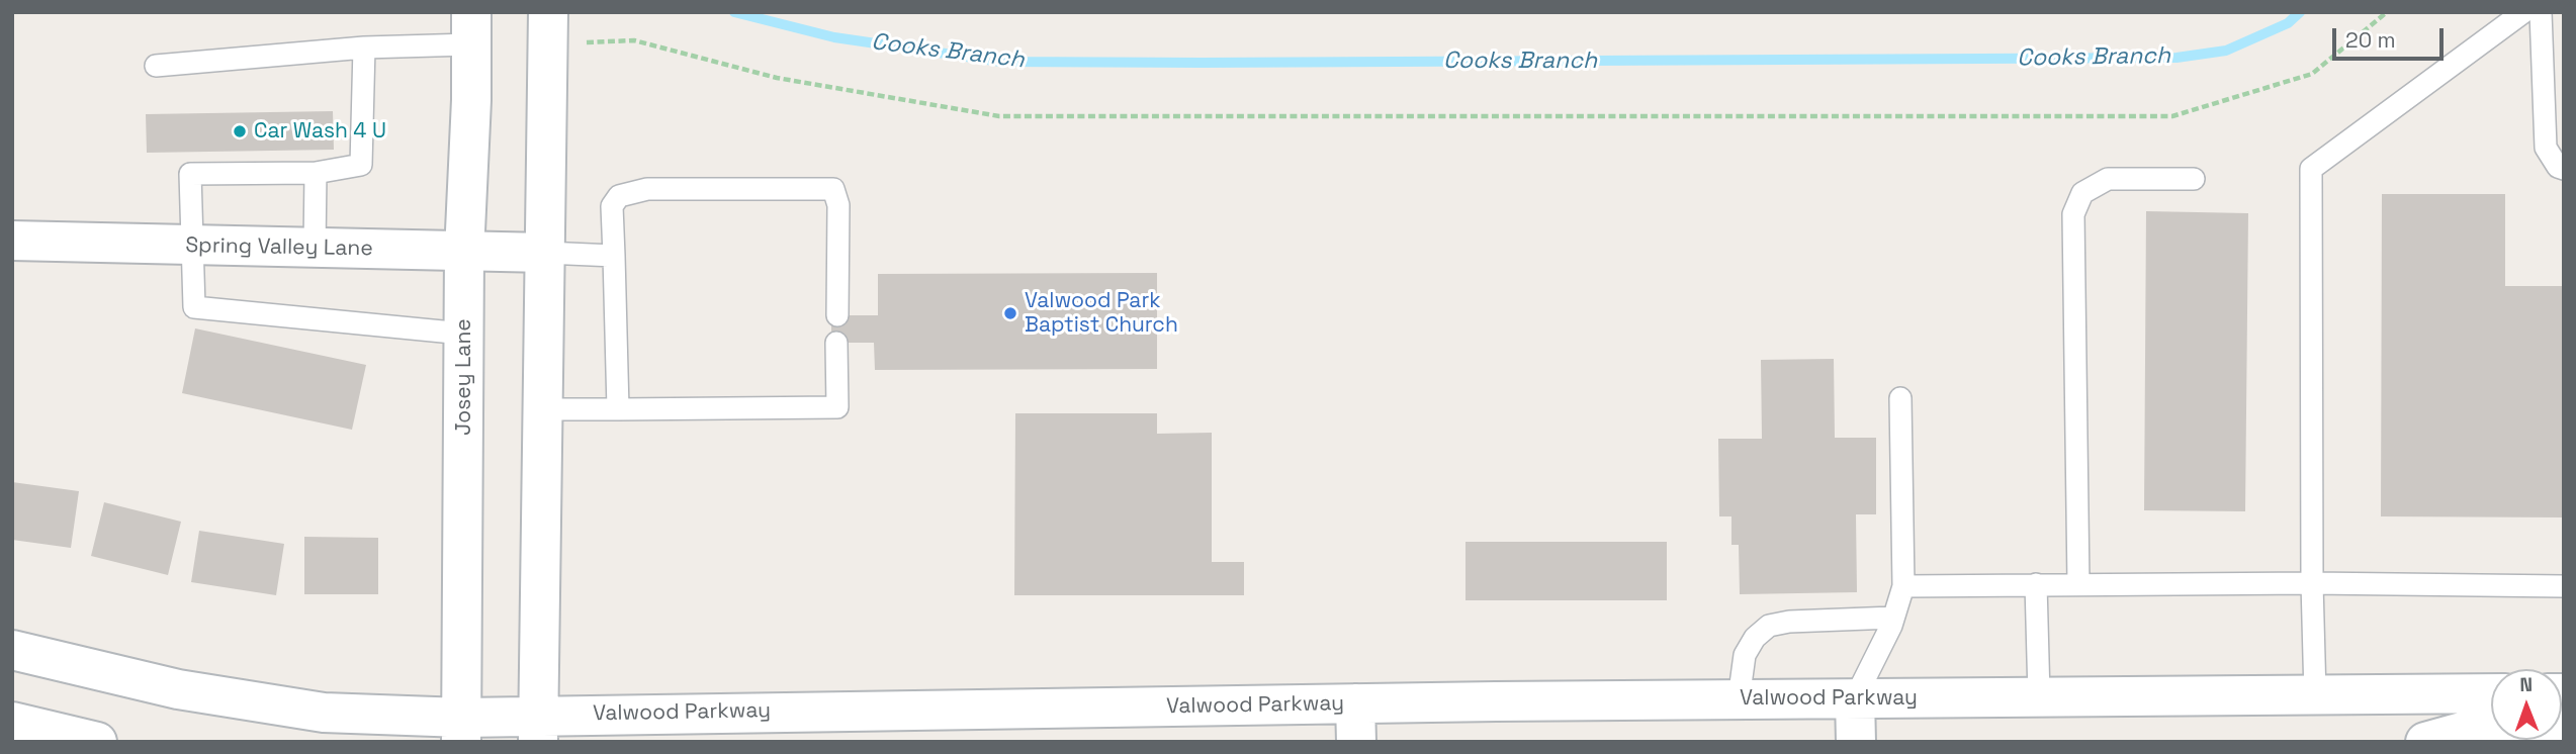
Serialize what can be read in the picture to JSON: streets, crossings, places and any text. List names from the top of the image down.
{
  "streets": {
    "main road": ["Spring Valley Lane", "Josey Lane", "Valwood Parkway"]
  },
  "crossings": [
    ["Spring Valley Lane", "Josey Lane"],
    ["Josey Lane", "Valwood Parkway"]
  ],
  "water": ["Cooks Branch"],
  "places": ["Car Wash 4 U", "Valwood Park Baptist Church"],
  "scale_bar": "20 m",
  "north": "top"
}
